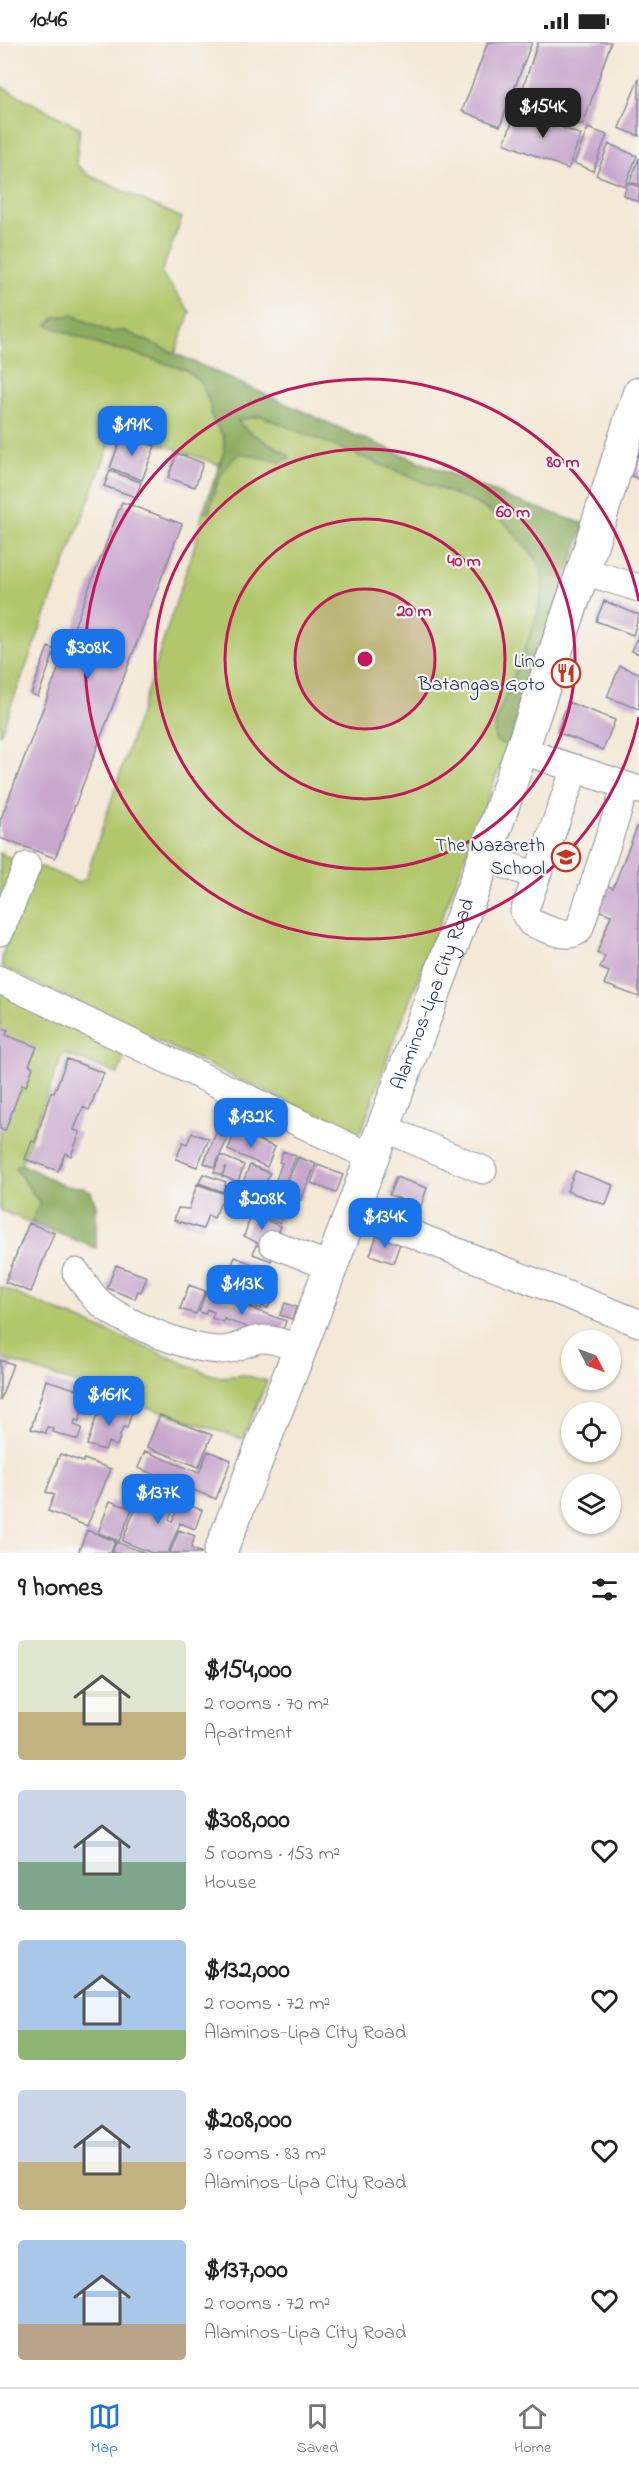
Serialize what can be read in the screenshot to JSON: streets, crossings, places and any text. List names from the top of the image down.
{
  "streets": {
    "main road": ["Alaminos-Lipa City Road"]
  },
  "places": {
    "restaurant": ["Lino Batangas Goto"],
    "school or university": ["The Nazareth School"]
  },
  "north": "bottom right",
  "page": {
    "status": "10:46",
    "price": [
      "$154K",
      "$191K",
      "$308K",
      "$132K",
      "$208K",
      "$134K",
      "$113K",
      "$161K",
      "$137K"
    ],
    "heading": "9 homes",
    "list": [
      {
        "name": "$154,000",
        "note": "2 rooms · 70 m² · Apartment"
      },
      {
        "name": "$308,000",
        "note": "5 rooms · 153 m² · House"
      },
      {
        "name": "$132,000",
        "note": "2 rooms · 72 m² · Alaminos-Lipa City Road"
      },
      {
        "name": "$208,000",
        "note": "3 rooms · 83 m² · Alaminos-Lipa City Road"
      },
      {
        "name": "$137,000",
        "note": "2 rooms · 72 m² · Alaminos-Lipa City Road"
      }
    ],
    "tabs": ["Map", "Saved", "Home"]
  },
  "rings": [
    "80 m",
    "60 m",
    "40 m",
    "20 m"
  ]
}
